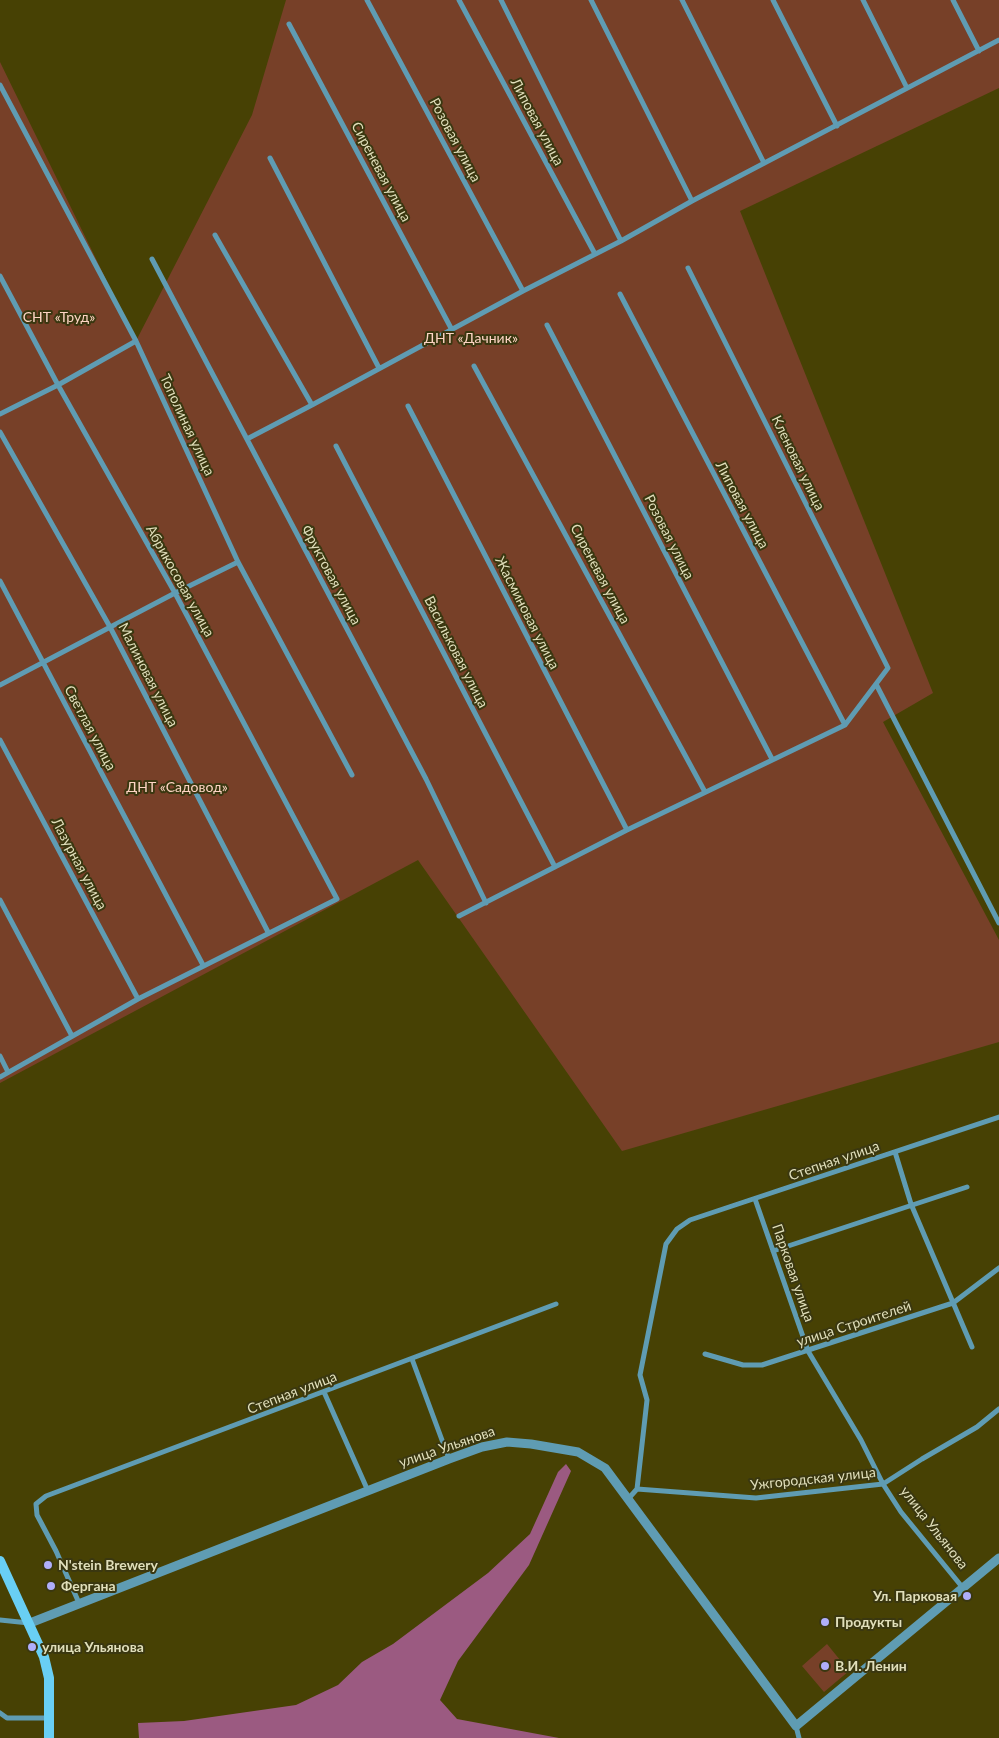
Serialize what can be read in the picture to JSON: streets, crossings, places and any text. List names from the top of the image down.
{
  "streets": {
    "street": [
      "Липовая улица",
      "Розовая улица",
      "Сиреневая улица",
      "Тополиная улица",
      "Кленовая улица",
      "Фруктовая улица",
      "Абрикосовая улица",
      "Жасминовая улица",
      "Васильковая улица",
      "Малиновая улица",
      "Светлая улица",
      "Лазурная улица",
      "Степная улица",
      "Парковая улица",
      "улица Строителей",
      "улица Ульянова",
      "Ужгородская улица"
    ]
  },
  "crossings": [
    ["Абрикосовая улица", "Малиновая улица"],
    ["Степная улица", "Парковая улица"],
    ["Степная улица", "улица Ульянова"],
    ["Степная улица", "Ужгородская улица"],
    ["Парковая улица", "улица Строителей"],
    ["Парковая улица", "улица Ульянова"],
    ["Парковая улица", "Ужгородская улица"],
    ["улица Ульянова", "Ужгородская улица"]
  ],
  "parks": ["СНТ «Труд»", "ДНТ «Дачник»", "ДНТ «Садовод»"],
  "places": [
    "N'stein Brewery",
    "Фергана",
    "Ул. Парковая",
    "Продукты",
    "улица Ульянова",
    "В.И. Ленин"
  ]
}
